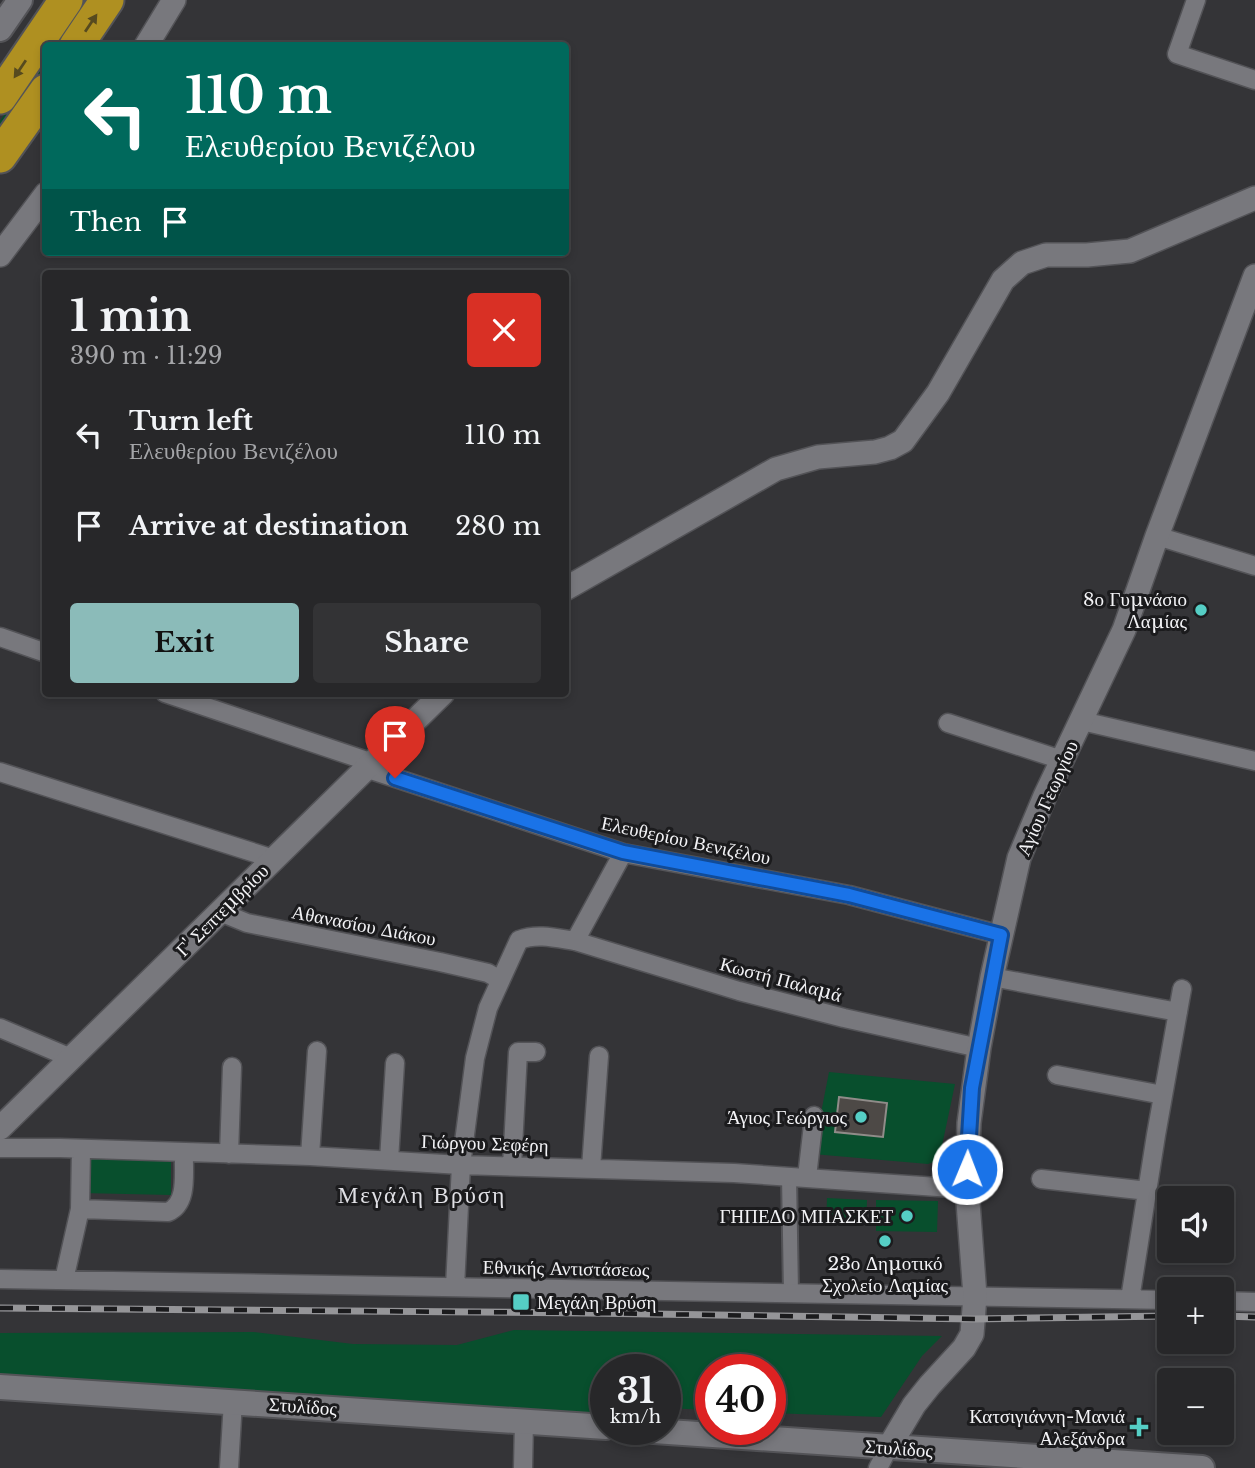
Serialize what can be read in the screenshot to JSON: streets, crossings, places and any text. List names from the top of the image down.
{
  "streets": {
    "main road": ["Στυλίδος"],
    "street": [
      "Αγίου Γεωργίου",
      "Ελευθερίου Βενιζέλου",
      "Γ' Σεπτεμβρίου",
      "Αθανασίου Διάκου",
      "Κωστή Παλαμά",
      "Γιώργου Σεφέρη",
      "Εθνικής Αντιστάσεως"
    ]
  },
  "crossings": [
    ["Αγίου Γεωργίου", "Ελευθερίου Βενιζέλου"],
    ["Αγίου Γεωργίου", "Κωστή Παλαμά"],
    ["Αγίου Γεωργίου", "Γιώργου Σεφέρη"],
    ["Αγίου Γεωργίου", "Εθνικής Αντιστάσεως"],
    ["Αγίου Γεωργίου", "Στυλίδος"],
    ["Ελευθερίου Βενιζέλου", "Γ' Σεπτεμβρίου"],
    ["Γ' Σεπτεμβρίου", "Αθανασίου Διάκου"],
    ["Αθανασίου Διάκου", "Κωστή Παλαμά"]
  ],
  "districts": ["Μεγάλη Βρύση"],
  "places": {
    "other": [
      "8ο Γυμνάσιο Λαμίας",
      "Άγιος Γεώργιος",
      "ΓΗΠΕΔΟ ΜΠΑΣΚΕΤ",
      "23ο Δημοτικό Σχολείο Λαμίας"
    ],
    "transit": ["Μεγάλη Βρύση"],
    "health": ["Κατσιγιάννη-Μανιά Αλεξάνδρα"]
  },
  "page": {
    "turn": ["110 m", "Ελευθερίου Βενιζέλου"],
    "then": "Then",
    "heading": ["1 min", "390 m · 11:29"],
    "list": [
      {
        "name": "Turn left",
        "note": "Ελευθερίου Βενιζέλου",
        "value": "110 m"
      },
      {
        "name": "Arrive at destination",
        "value": "280 m"
      }
    ],
    "buttons": ["Exit", "Share"],
    "map_buttons": ["+", "−"],
    "speed": "31 km/h",
    "limit": "40"
  }
}
